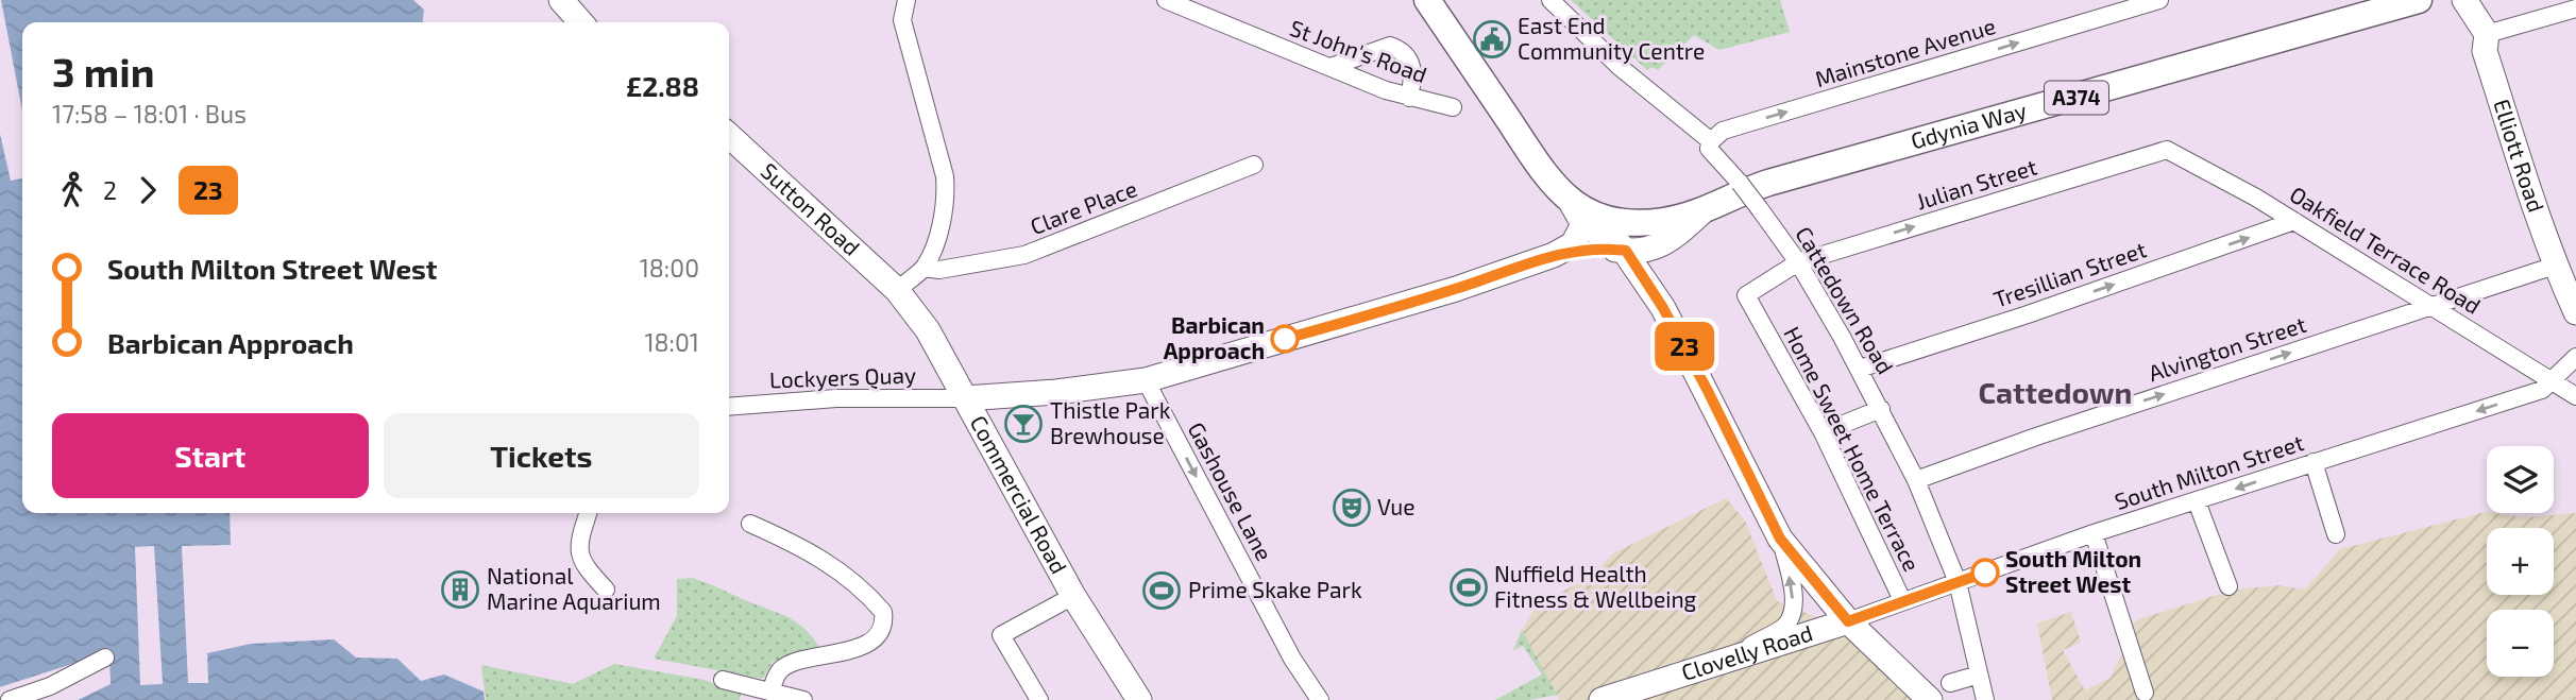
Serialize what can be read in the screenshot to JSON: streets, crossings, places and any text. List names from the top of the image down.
{
  "streets": {
    "main road": ["A374", "Gdynia Way"],
    "street": [
      "St John's Road",
      "Mainstone Avenue",
      "Elliott Road",
      "Julian Street",
      "Clare Place",
      "Sutton Road",
      "Oakfield Terrace Road",
      "Tresillian Street",
      "Cattedown Road",
      "Alvington Street",
      "Lockyers Quay",
      "Home Sweet Home Terrace",
      "South Milton Street",
      "Gashouse Lane",
      "Commercial Road",
      "Clovelly Road"
    ]
  },
  "crossings": [
    ["Mainstone Avenue", "Cattedown Road"],
    ["Gdynia Way", "Cattedown Road"],
    ["Elliott Road", "Alvington Street"],
    ["Julian Street", "Oakfield Terrace Road"],
    ["Julian Street", "Cattedown Road"],
    ["Julian Street", "Home Sweet Home Terrace"],
    ["Sutton Road", "Commercial Road"],
    ["Oakfield Terrace Road", "Tresillian Street"],
    ["Oakfield Terrace Road", "Alvington Street"],
    ["Oakfield Terrace Road", "South Milton Street"],
    ["Tresillian Street", "Cattedown Road"],
    ["Cattedown Road", "Alvington Street"],
    ["Cattedown Road", "Home Sweet Home Terrace"],
    ["Cattedown Road", "South Milton Street"],
    ["Lockyers Quay", "Commercial Road"],
    ["Home Sweet Home Terrace", "South Milton Street"],
    ["South Milton Street", "Clovelly Road"]
  ],
  "one_way": [
    "Mainstone Avenue",
    "Julian Street",
    "Tresillian Street",
    "Alvington Street",
    "South Milton Street",
    "Gashouse Lane"
  ],
  "districts": ["Cattedown"],
  "places": {
    "public building": ["East End Community Centre"],
    "other": ["Barbican Approach", "South Milton Street West"],
    "bar": ["Thistle Park Brewhouse"],
    "theatre": ["Vue"],
    "sports": ["Nuffield Health Fitness & Wellbeing", "Prime Skake Park"],
    "building": ["National Marine Aquarium"]
  },
  "lines": ["bus line 23"],
  "page": {
    "on_map": "23",
    "heading": ["3 min", "17:58 – 18:01 · Bus", "£2.88"],
    "legs": ["2", "23"],
    "list": [
      {
        "name": "South Milton Street West",
        "value": "18:00"
      },
      {
        "name": "Barbican Approach",
        "value": "18:01"
      }
    ],
    "buttons": ["Start", "Tickets"],
    "map_buttons": ["+", "−"]
  }
}
